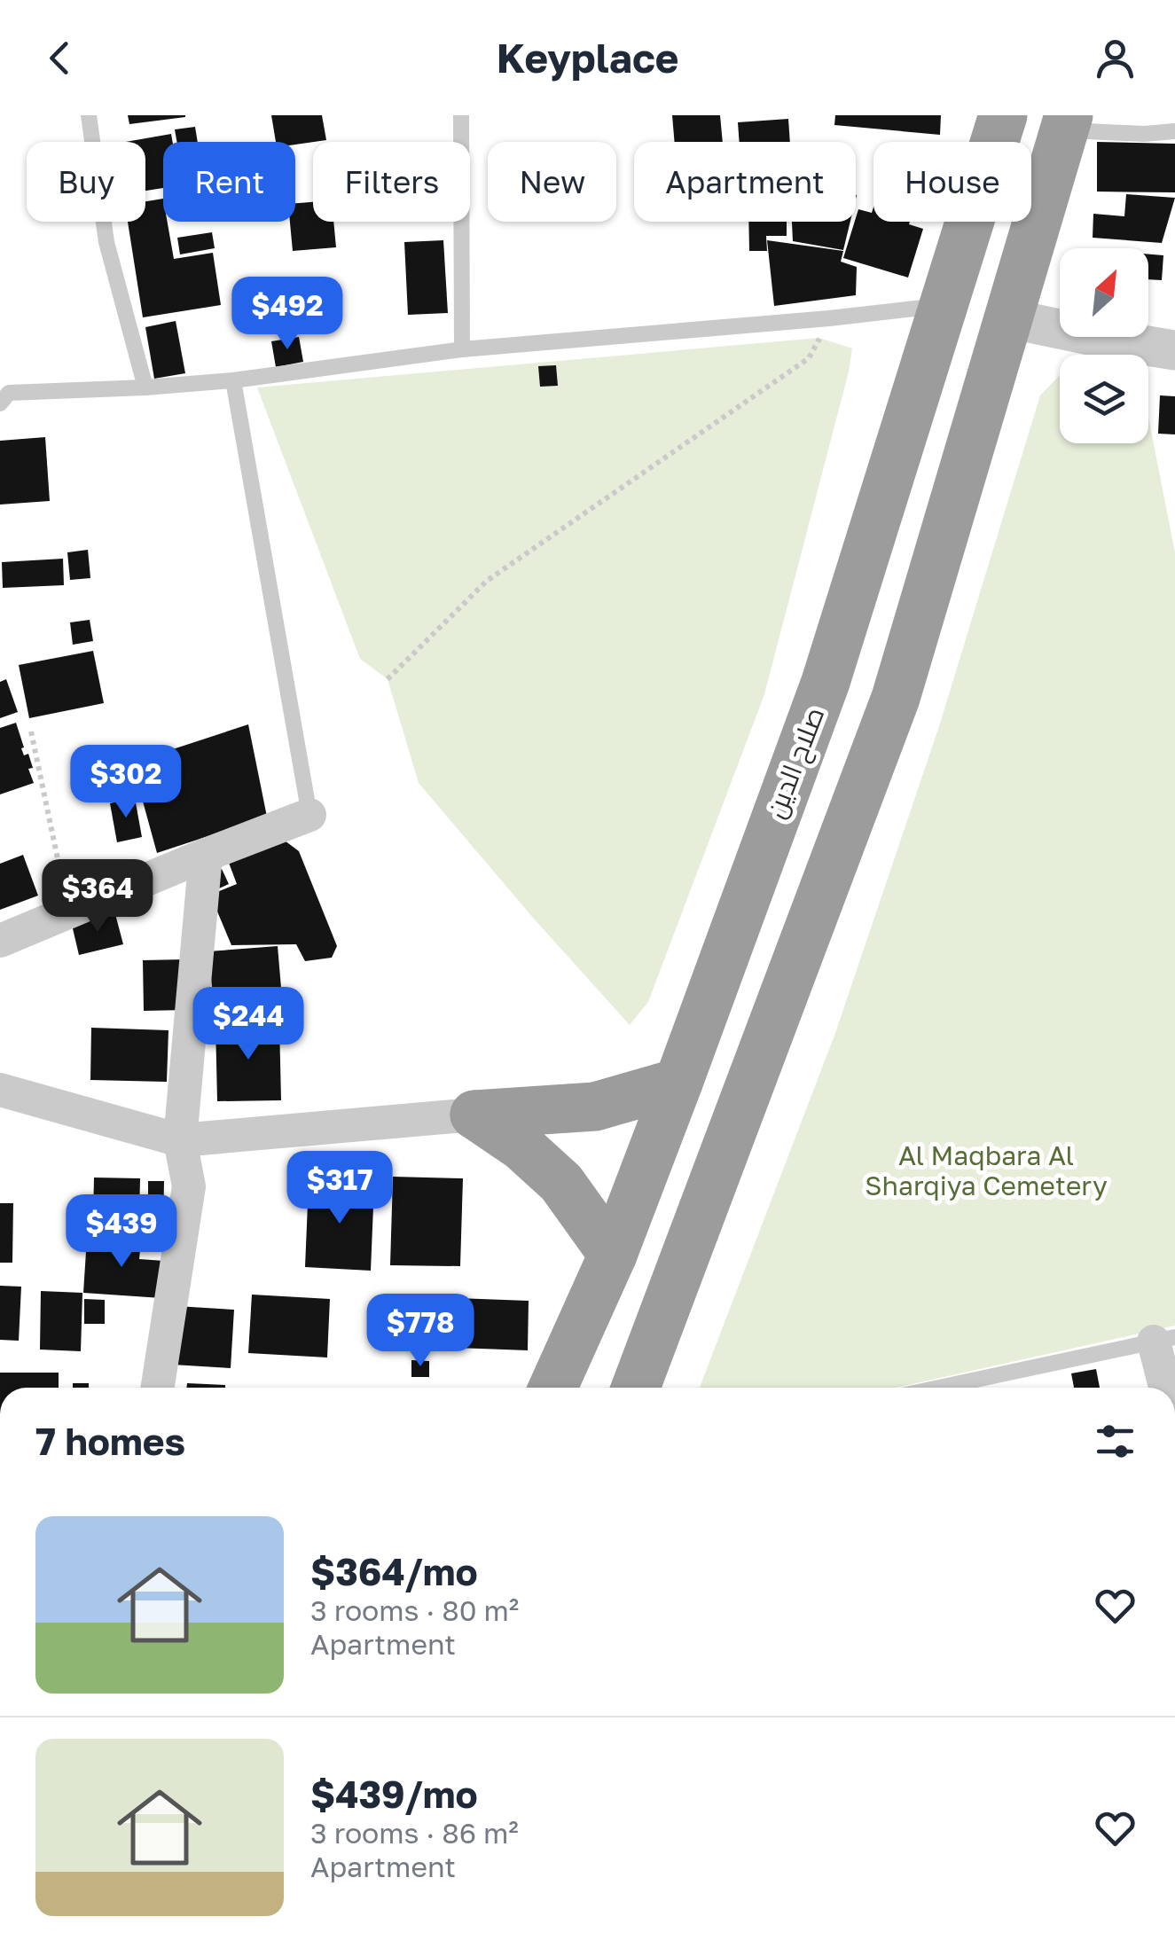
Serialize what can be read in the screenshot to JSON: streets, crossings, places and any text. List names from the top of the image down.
{
  "streets": {
    "highway": ["صلاح الدين"]
  },
  "parks": ["Al Maqbara Al Sharqiya Cemetery"],
  "north": "top right",
  "page": {
    "header": "Keyplace",
    "chip": [
      "Buy",
      "Rent",
      "Filters",
      "New",
      "Apartment",
      "House"
    ],
    "price": [
      "$492",
      "$302",
      "$364",
      "$244",
      "$317",
      "$439",
      "$778"
    ],
    "heading": "7 homes",
    "list": [
      {
        "name": "$364/mo",
        "note": "3 rooms · 80 m² · Apartment"
      },
      {
        "name": "$439/mo",
        "note": "3 rooms · 86 m² · Apartment"
      }
    ]
  }
}
